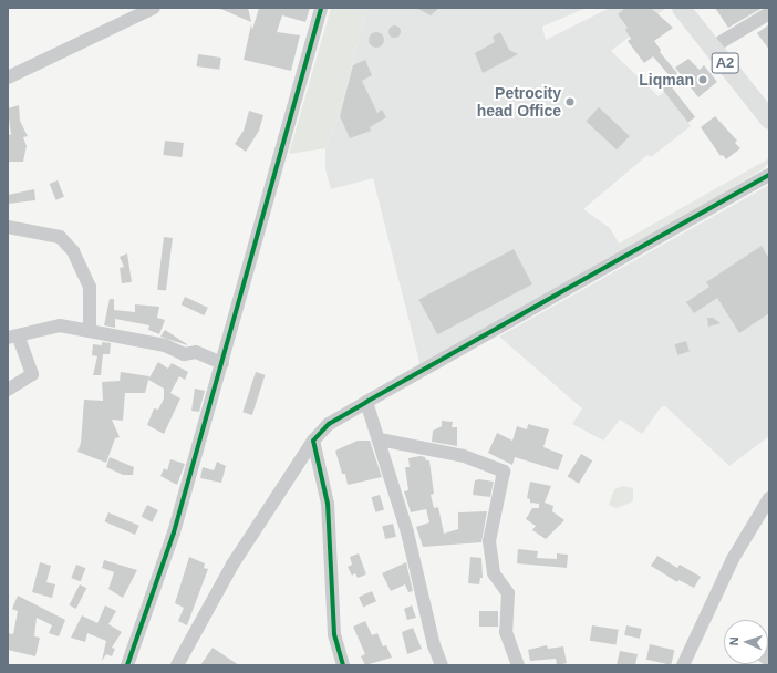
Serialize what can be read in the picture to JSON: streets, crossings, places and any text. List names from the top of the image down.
{
  "streets": {
    "highway": ["A2"]
  },
  "places": ["Liqman", "Petrocity head Office"],
  "north": "left"
}
